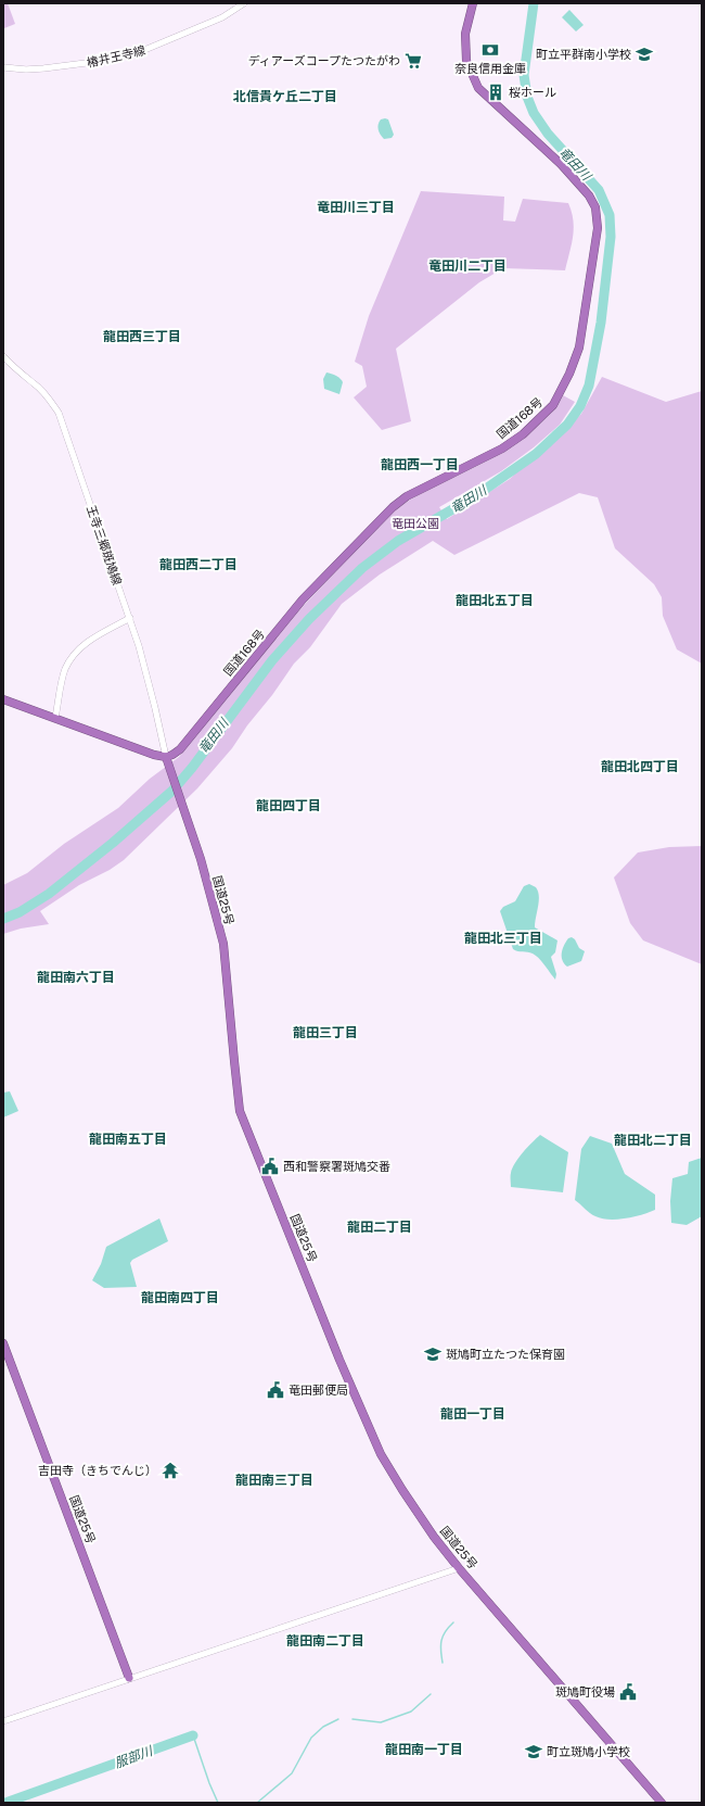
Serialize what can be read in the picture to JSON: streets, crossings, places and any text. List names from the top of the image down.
{
  "streets": {
    "highway": ["国道168号", "国道25号"],
    "main road": ["椿井王寺線", "王寺三郷斑鳩線"]
  },
  "crossings": [
    ["国道168号", "王寺三郷斑鳩線"],
    ["国道168号", "国道25号"],
    ["王寺三郷斑鳩線", "国道25号"]
  ],
  "districts": [
    "北信貴ケ丘二丁目",
    "竜田川三丁目",
    "竜田川二丁目",
    "龍田西三丁目",
    "龍田西一丁目",
    "龍田西二丁目",
    "龍田北五丁目",
    "龍田北四丁目",
    "龍田四丁目",
    "龍田北三丁目",
    "龍田南六丁目",
    "龍田三丁目",
    "龍田南五丁目",
    "龍田北二丁目",
    "龍田二丁目",
    "龍田南四丁目",
    "龍田一丁目",
    "龍田南三丁目",
    "龍田南二丁目",
    "龍田南一丁目"
  ],
  "water": ["竜田川", "服部川"],
  "parks": ["竜田公園"],
  "places": {
    "bank": ["奈良信用金庫"],
    "school or university": ["町立平群南小学校", "斑鳩町立たつた保育園", "町立斑鳩小学校"],
    "supermarket": ["ディアーズコープたつたがわ"],
    "building": ["桜ホール"],
    "public building": ["西和警察署斑鳩交番", "竜田郵便局", "斑鳩町役場"],
    "temple": ["吉田寺（きちでんじ）"]
  }
}
